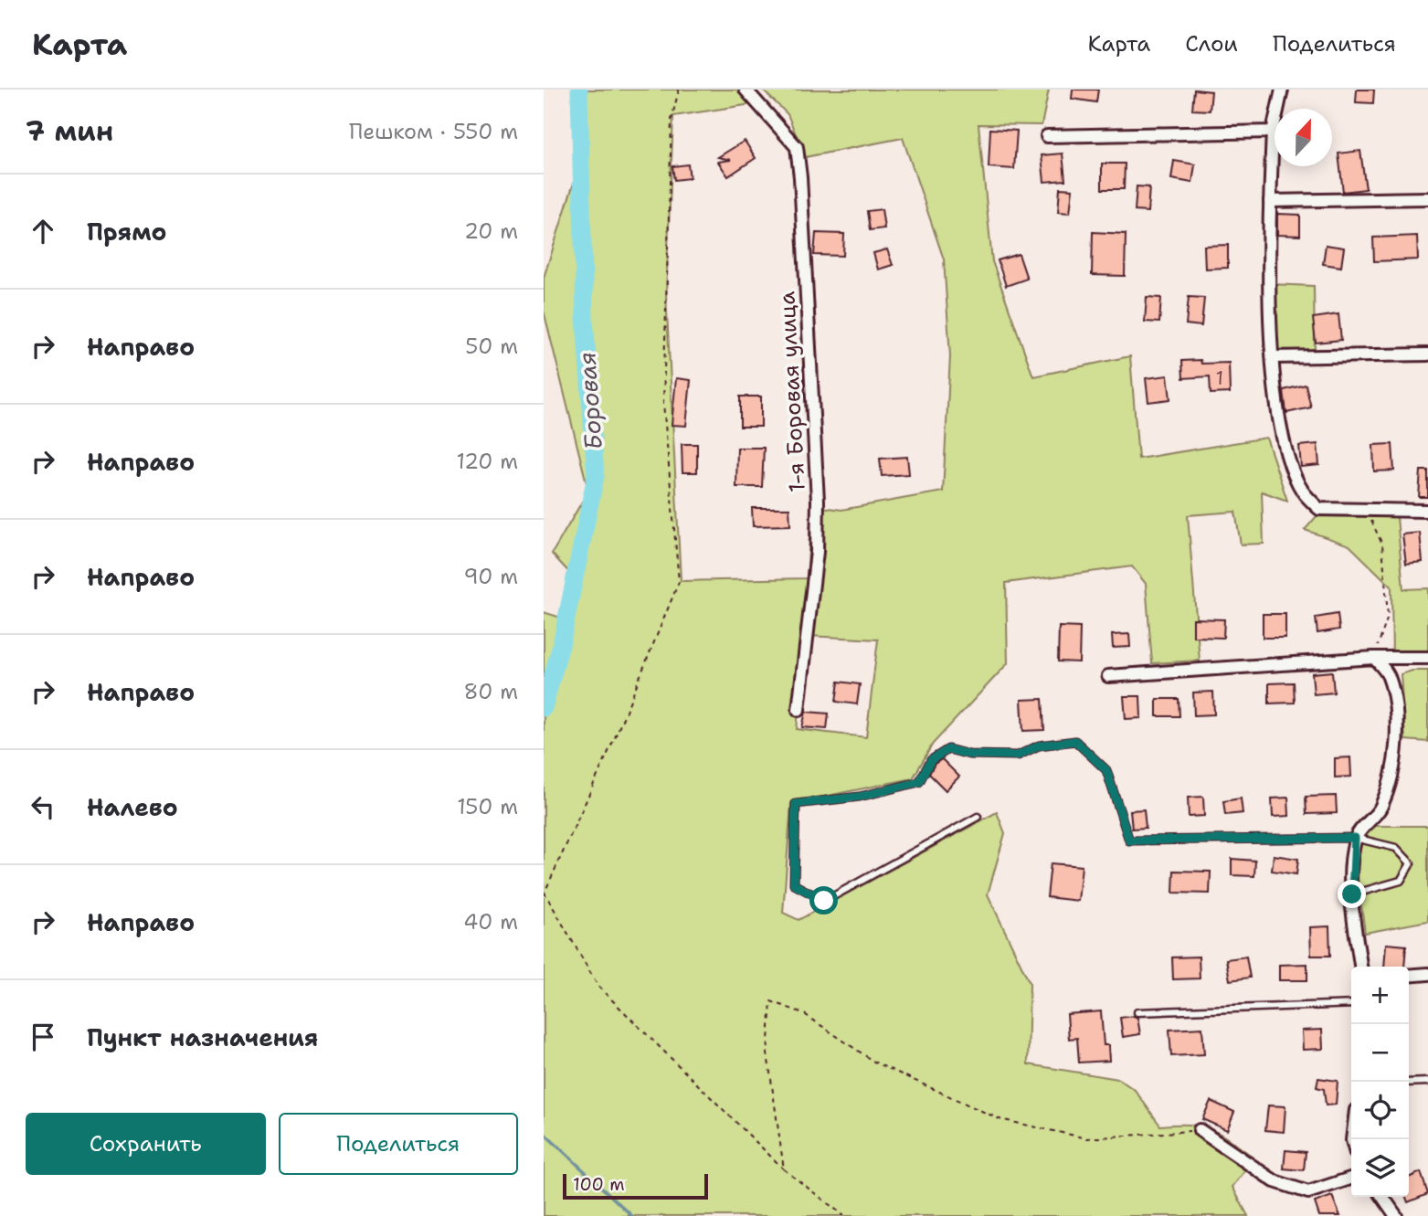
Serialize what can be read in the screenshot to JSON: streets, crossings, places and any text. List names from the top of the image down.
{
  "streets": {
    "street": ["1-я Боровая улица"]
  },
  "water": ["Боровая"],
  "house_numbers": ["1"],
  "scale_bar": "100 m",
  "north": "top",
  "page": {
    "header": "Карта",
    "nav": ["Карта", "Слои", "Поделиться"],
    "heading": ["7 мин", "Пешком · 550 m"],
    "list": [
      ["Прямо", "20 m"],
      ["Направо", "50 m"],
      ["Направо", "120 m"],
      ["Направо", "90 m"],
      ["Направо", "80 m"],
      ["Налево", "150 m"],
      ["Направо", "40 m"],
      "Пункт назначения"
    ],
    "map_buttons": ["+", "−"],
    "buttons": ["Сохранить", "Поделиться"],
    "scale": "100 m"
  }
}
